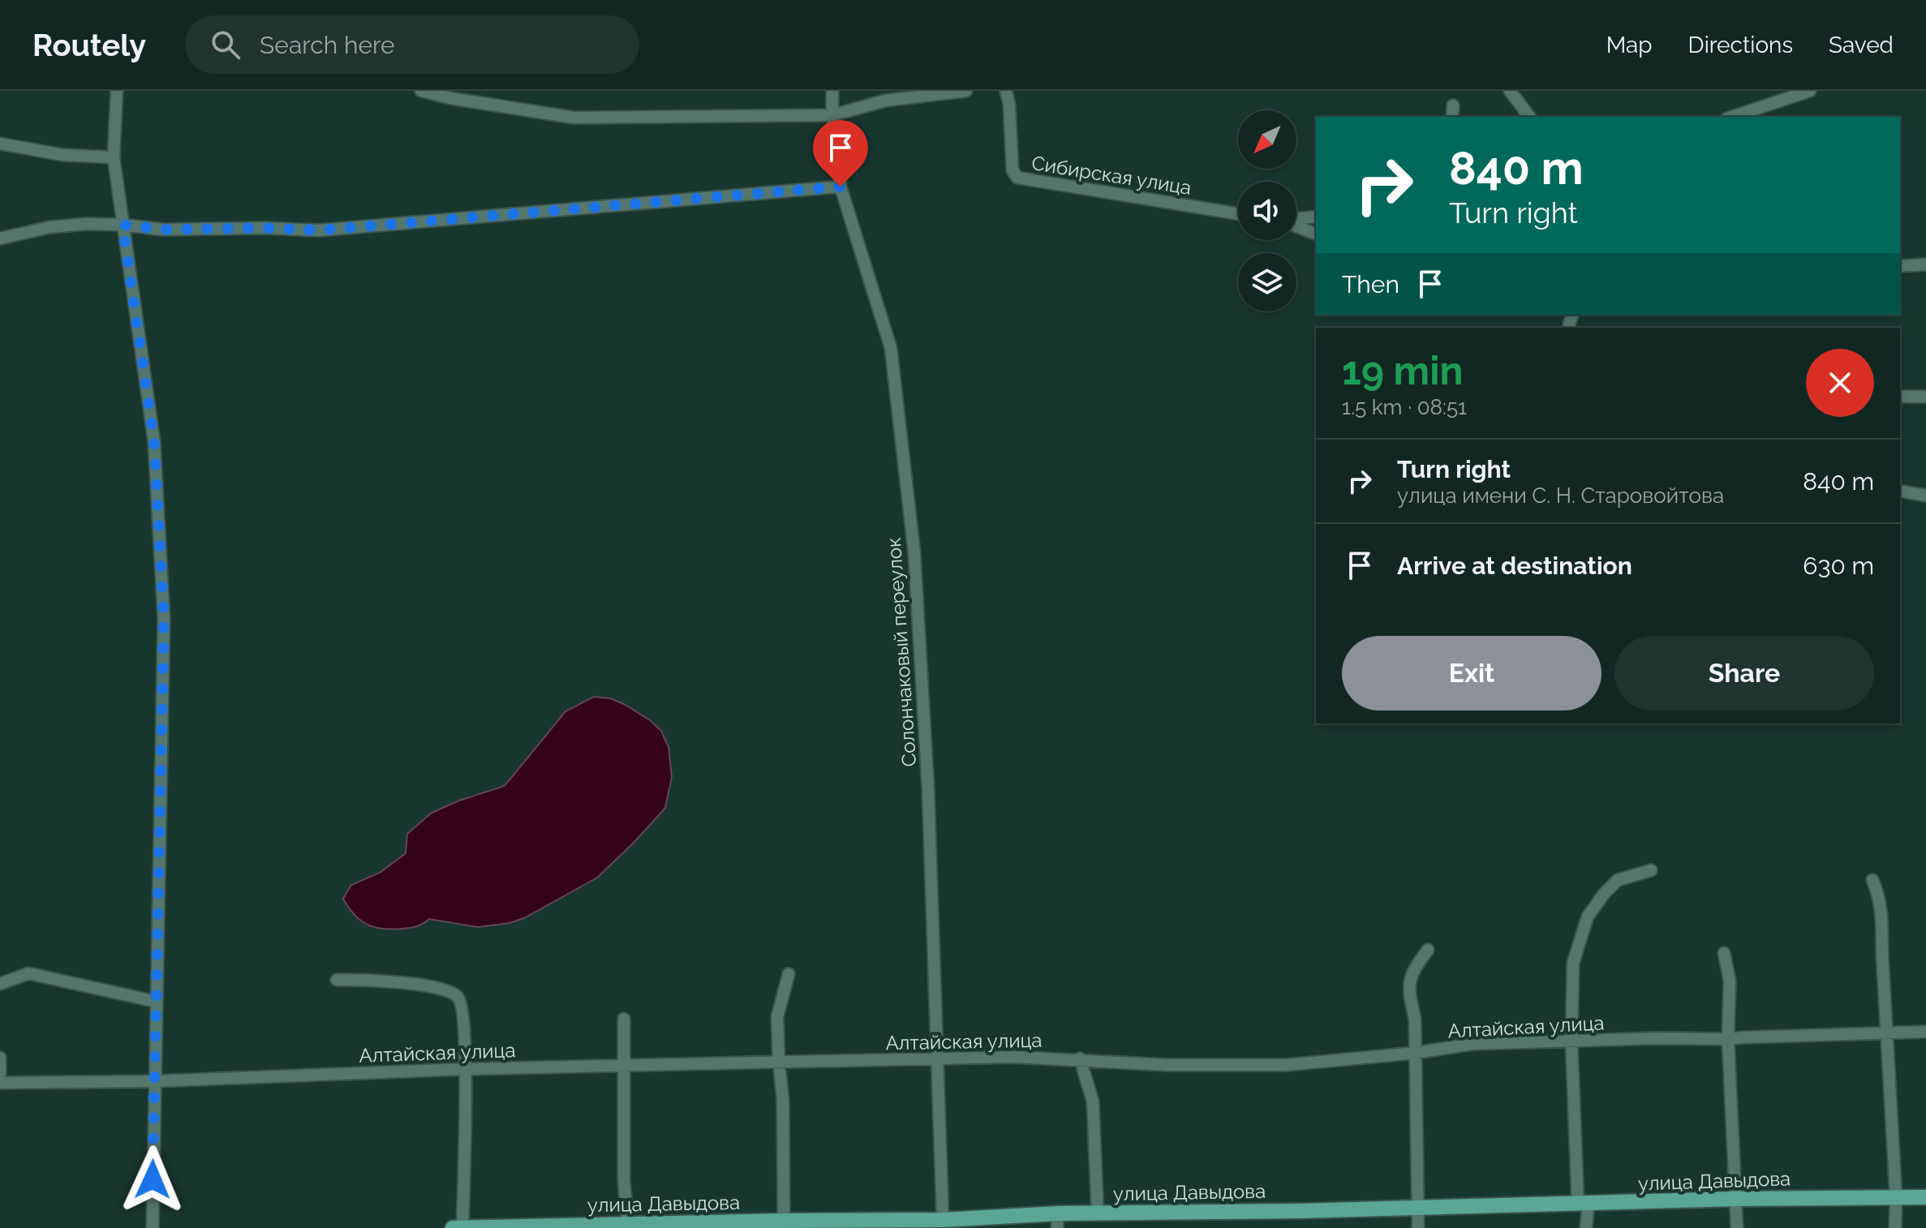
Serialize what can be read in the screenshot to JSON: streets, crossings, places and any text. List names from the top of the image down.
{
  "streets": {
    "main road": ["улица Давыдова"],
    "street": ["Сибирская улица", "Солончаковый переулок", "Алтайская улица"]
  },
  "crossings": [
    ["Солончаковый переулок", "Алтайская улица"],
    ["Солончаковый переулок", "улица Давыдова"]
  ],
  "north": "bottom left",
  "page": {
    "header": "Routely",
    "search": "Search here",
    "nav": ["Map", "Directions", "Saved"],
    "turn": ["840 m", "Turn right"],
    "then": "Then",
    "heading": ["19 min", "1.5 km · 08:51"],
    "list": [
      {
        "name": "Turn right",
        "note": "улица имени С. Н. Старовойтова",
        "value": "840 m"
      },
      {
        "name": "Arrive at destination",
        "value": "630 m"
      }
    ],
    "buttons": ["Exit", "Share"]
  }
}
